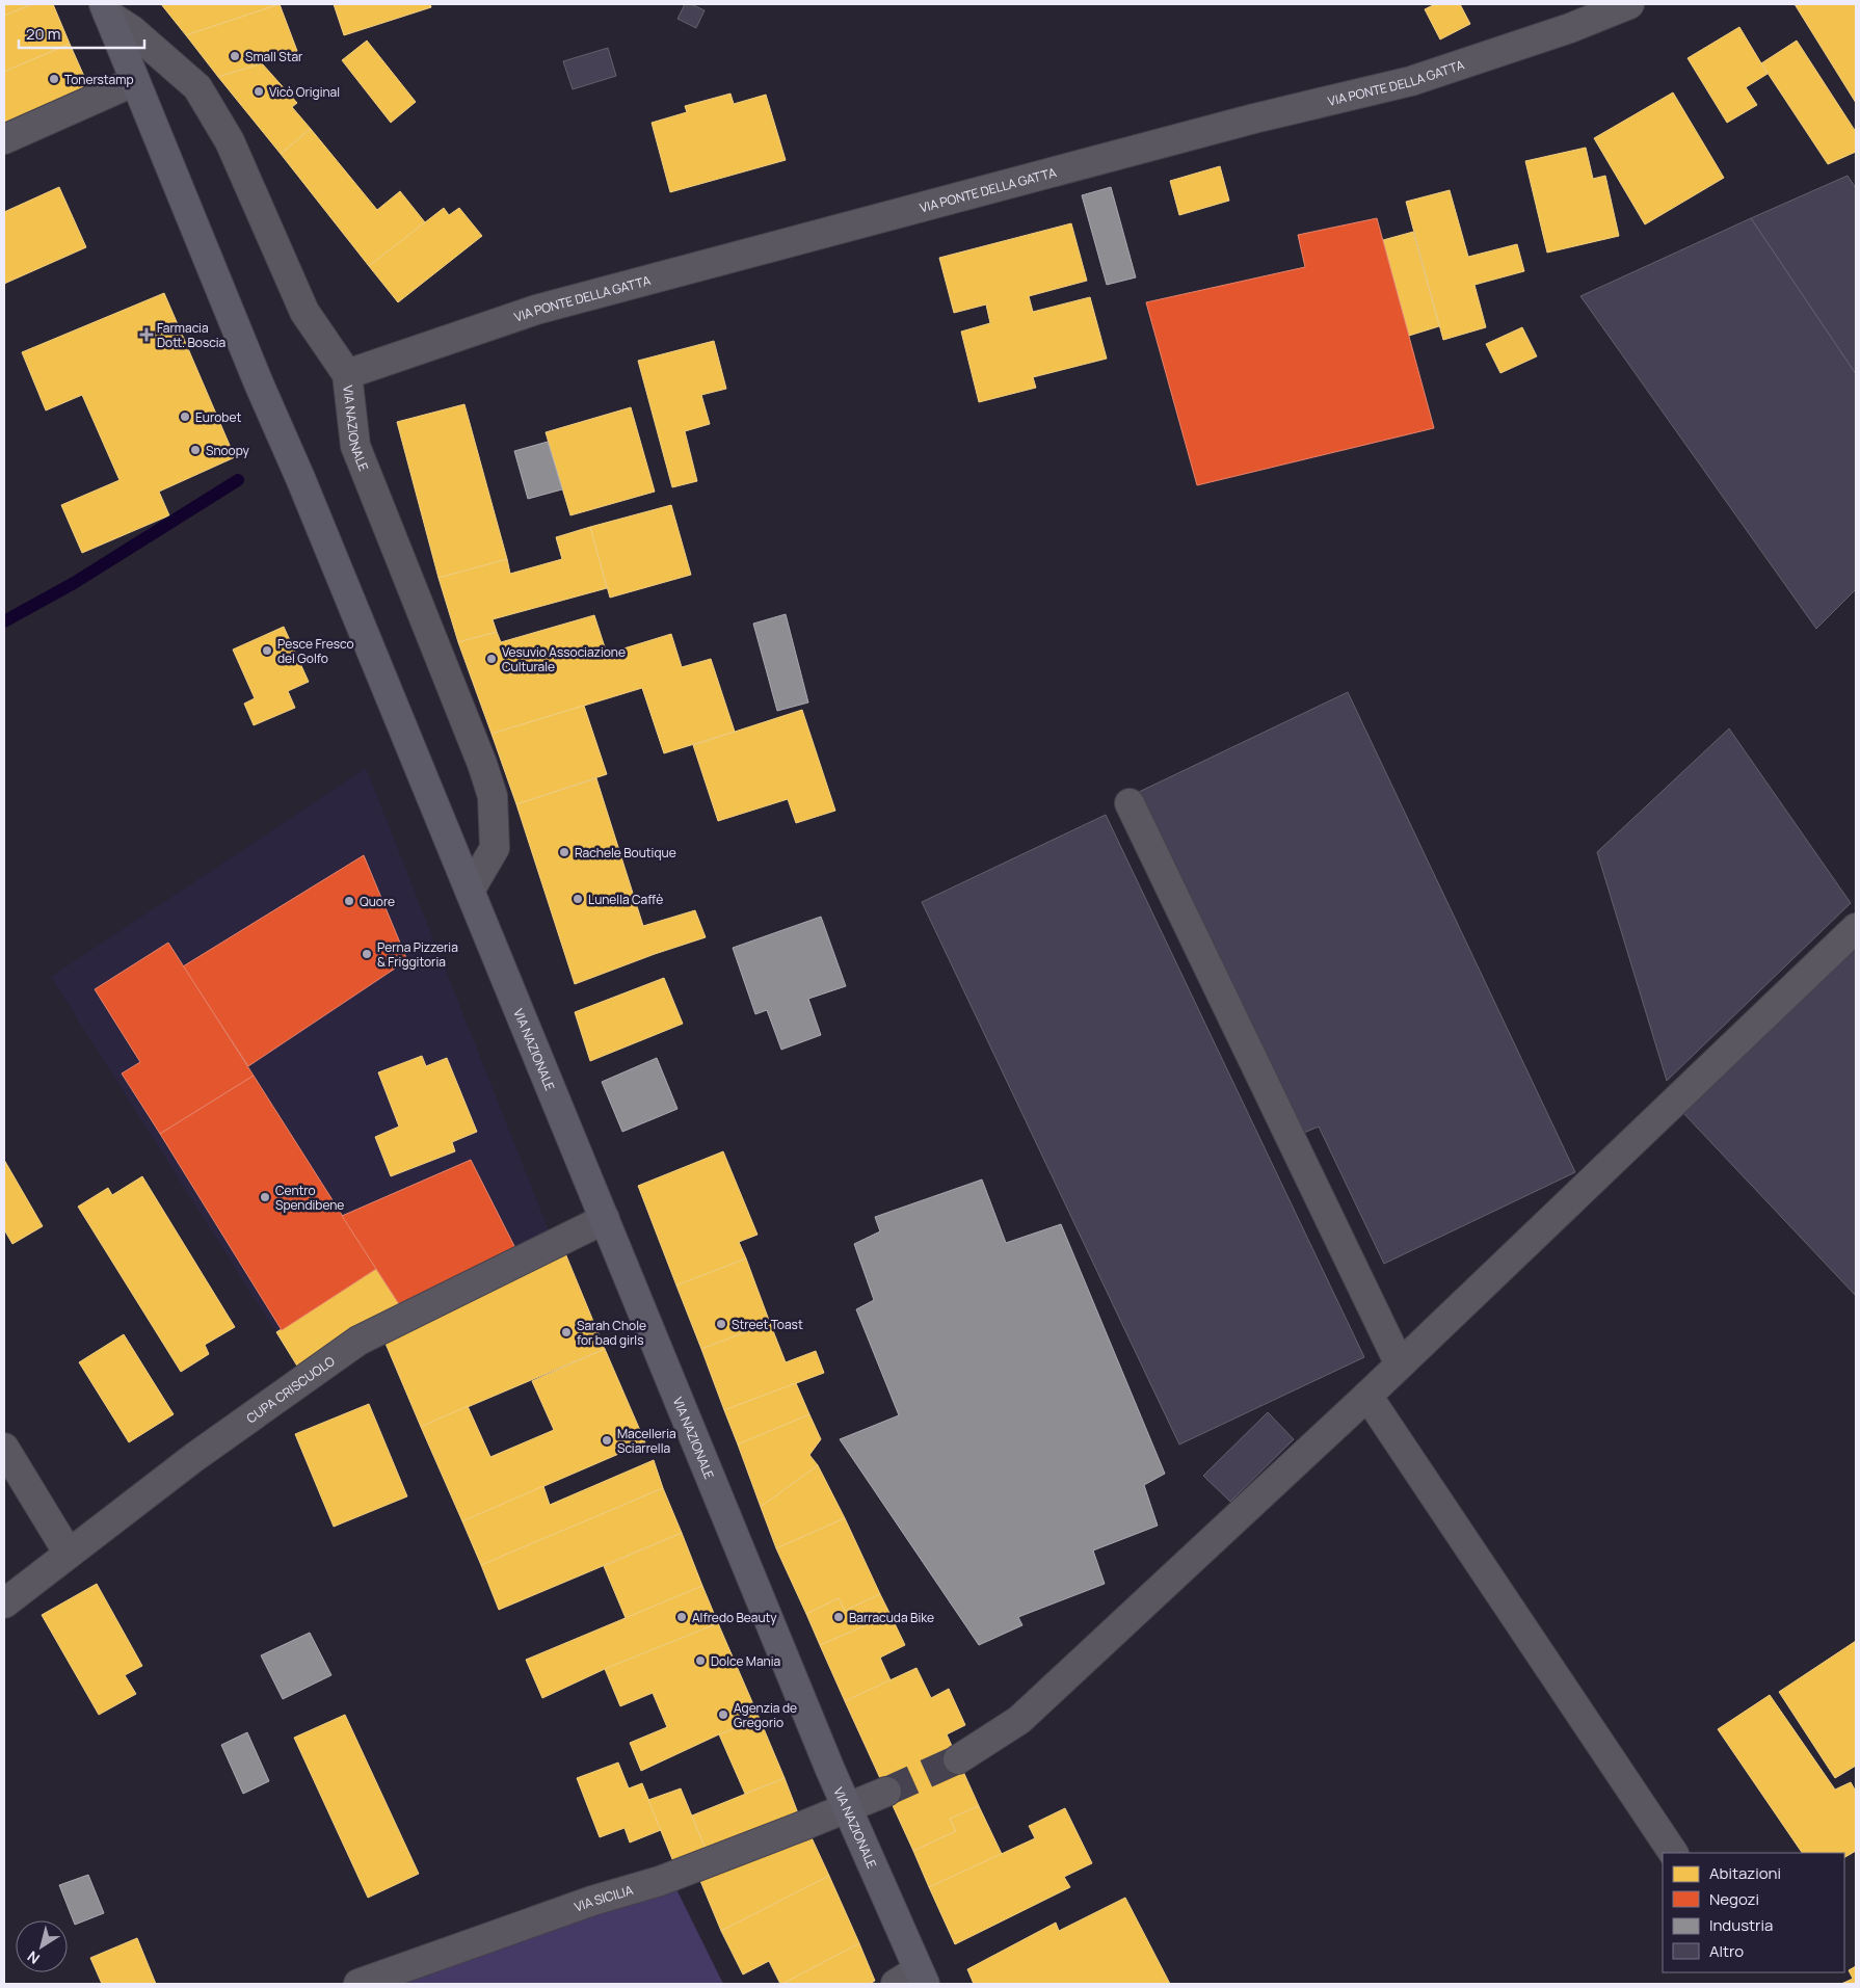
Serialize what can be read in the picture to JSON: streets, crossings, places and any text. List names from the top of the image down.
{
  "streets": {
    "main road": ["VIA NAZIONALE"],
    "street": ["VIA PONTE DELLA GATTA", "CUPA CRISCUOLO", "VIA SICILIA"]
  },
  "crossings": [
    ["VIA PONTE DELLA GATTA", "VIA NAZIONALE"],
    ["VIA NAZIONALE", "CUPA CRISCUOLO"],
    ["VIA NAZIONALE", "VIA SICILIA"]
  ],
  "places": {
    "other": [
      "Small Star",
      "Tonerstamp",
      "Vicò Original",
      "Eurobet",
      "Snoopy",
      "Pesce Fresco del Golfo",
      "Vesuvio Associazione Culturale",
      "Rachele Boutique",
      "Lunella Caffè",
      "Quore",
      "Perna Pizzeria & Friggitoria",
      "Centro Spendibene",
      "Street Toast",
      "Sarah Chole for bad girls",
      "Macelleria Sciarrella",
      "Alfredo Beauty",
      "Barracuda Bike",
      "Dolce Mania",
      "Agenzia de Gregorio"
    ],
    "health": ["Farmacia Dott. Boscia"]
  },
  "legend": [
    "Abitazioni",
    "Negozi",
    "Industria",
    "Altro"
  ],
  "scale_bar": "20 m",
  "north": "bottom left"
}
